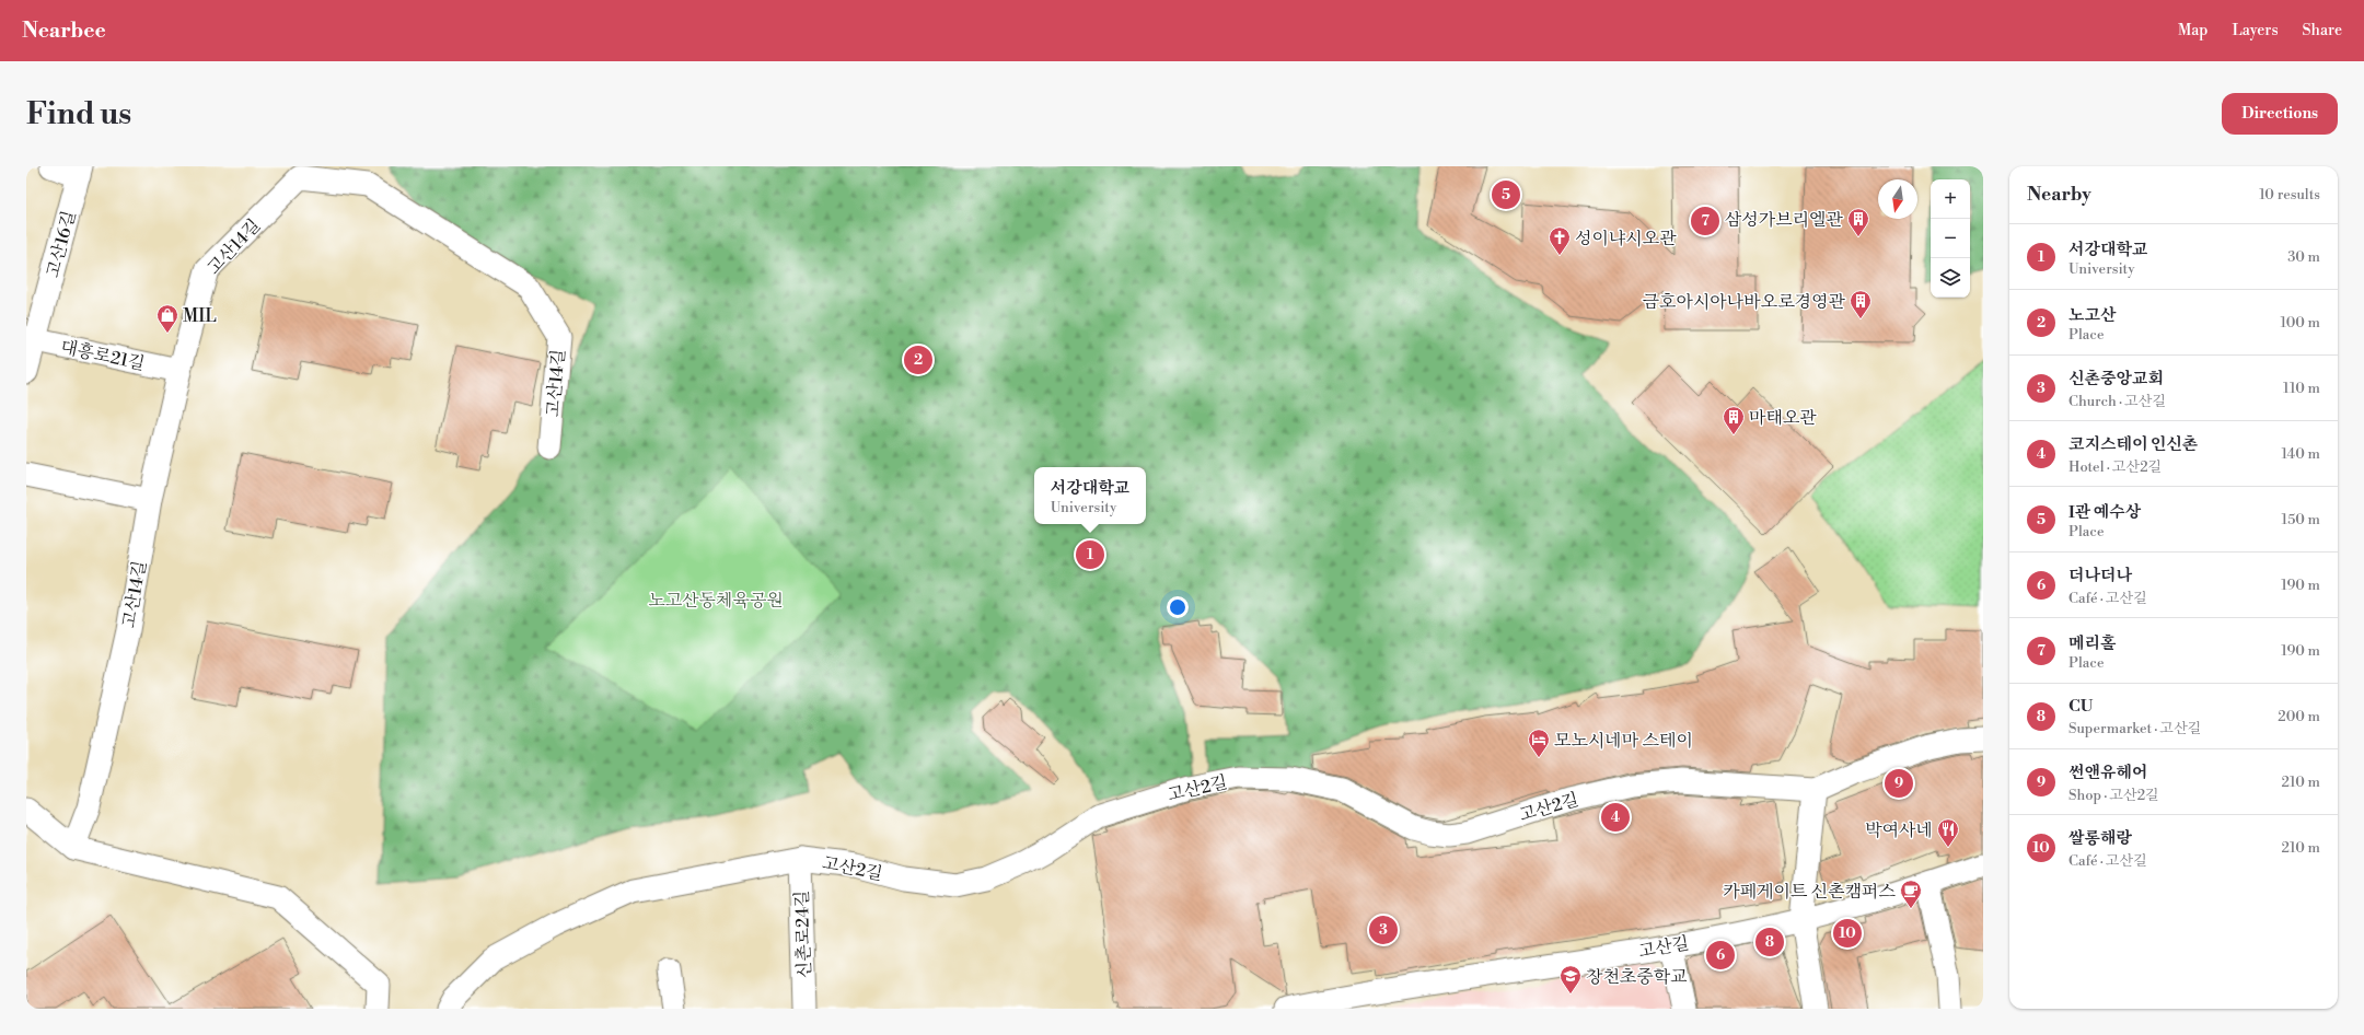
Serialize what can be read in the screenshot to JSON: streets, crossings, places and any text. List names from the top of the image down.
{
  "streets": {
    "street": [
      "고산16길",
      "고산14길",
      "대흥로21길",
      "고산2길",
      "신촌로24길",
      "고산길"
    ]
  },
  "crossings": [
    ["고산16길", "대흥로21길"],
    ["고산14길", "대흥로21길"],
    ["고산2길", "신촌로24길"]
  ],
  "parks": ["노고산동체육공원"],
  "places": {
    "building": ["삼성가브리엘관", "금호아시아나바오로경영관", "마태오관"],
    "church": ["성이냐시오관"],
    "shop": ["MIL"],
    "hotel": ["모노시네마 스테이"],
    "restaurant": ["박여사네"],
    "cafe": ["카페게이트 신촌캠퍼스"],
    "school or university": ["창천초중학교"]
  },
  "north": "bottom",
  "page": {
    "header": "Nearbee",
    "nav": ["Map", "Layers", "Share"],
    "buttons": "Directions",
    "title": "Find us",
    "heading": ["Nearby", "10 results"],
    "pins": [
      "5",
      "7",
      "2",
      "1",
      "9",
      "4",
      "3",
      "10",
      "8",
      "6"
    ],
    "map_buttons": ["+", "−"],
    "list": [
      {
        "mark": "1",
        "name": "서강대학교",
        "note": "University",
        "value": "30 m"
      },
      {
        "mark": "2",
        "name": "노고산",
        "note": "Place",
        "value": "100 m"
      },
      {
        "mark": "3",
        "name": "신촌중앙교회",
        "note": "Church · 고산길",
        "value": "110 m"
      },
      {
        "mark": "4",
        "name": "코지스테이 인신촌",
        "note": "Hotel · 고산2길",
        "value": "140 m"
      },
      {
        "mark": "5",
        "name": "I관 예수상",
        "note": "Place",
        "value": "150 m"
      },
      {
        "mark": "6",
        "name": "더나더나",
        "note": "Café · 고산길",
        "value": "190 m"
      },
      {
        "mark": "7",
        "name": "메리홀",
        "note": "Place",
        "value": "190 m"
      },
      {
        "mark": "8",
        "name": "CU",
        "note": "Supermarket · 고산길",
        "value": "200 m"
      },
      {
        "mark": "9",
        "name": "썬앤유헤어",
        "note": "Shop · 고산2길",
        "value": "210 m"
      },
      {
        "mark": "10",
        "name": "쌀롱해랑",
        "note": "Café · 고산길",
        "value": "210 m"
      }
    ],
    "popup": ["서강대학교", "University"]
  }
}
